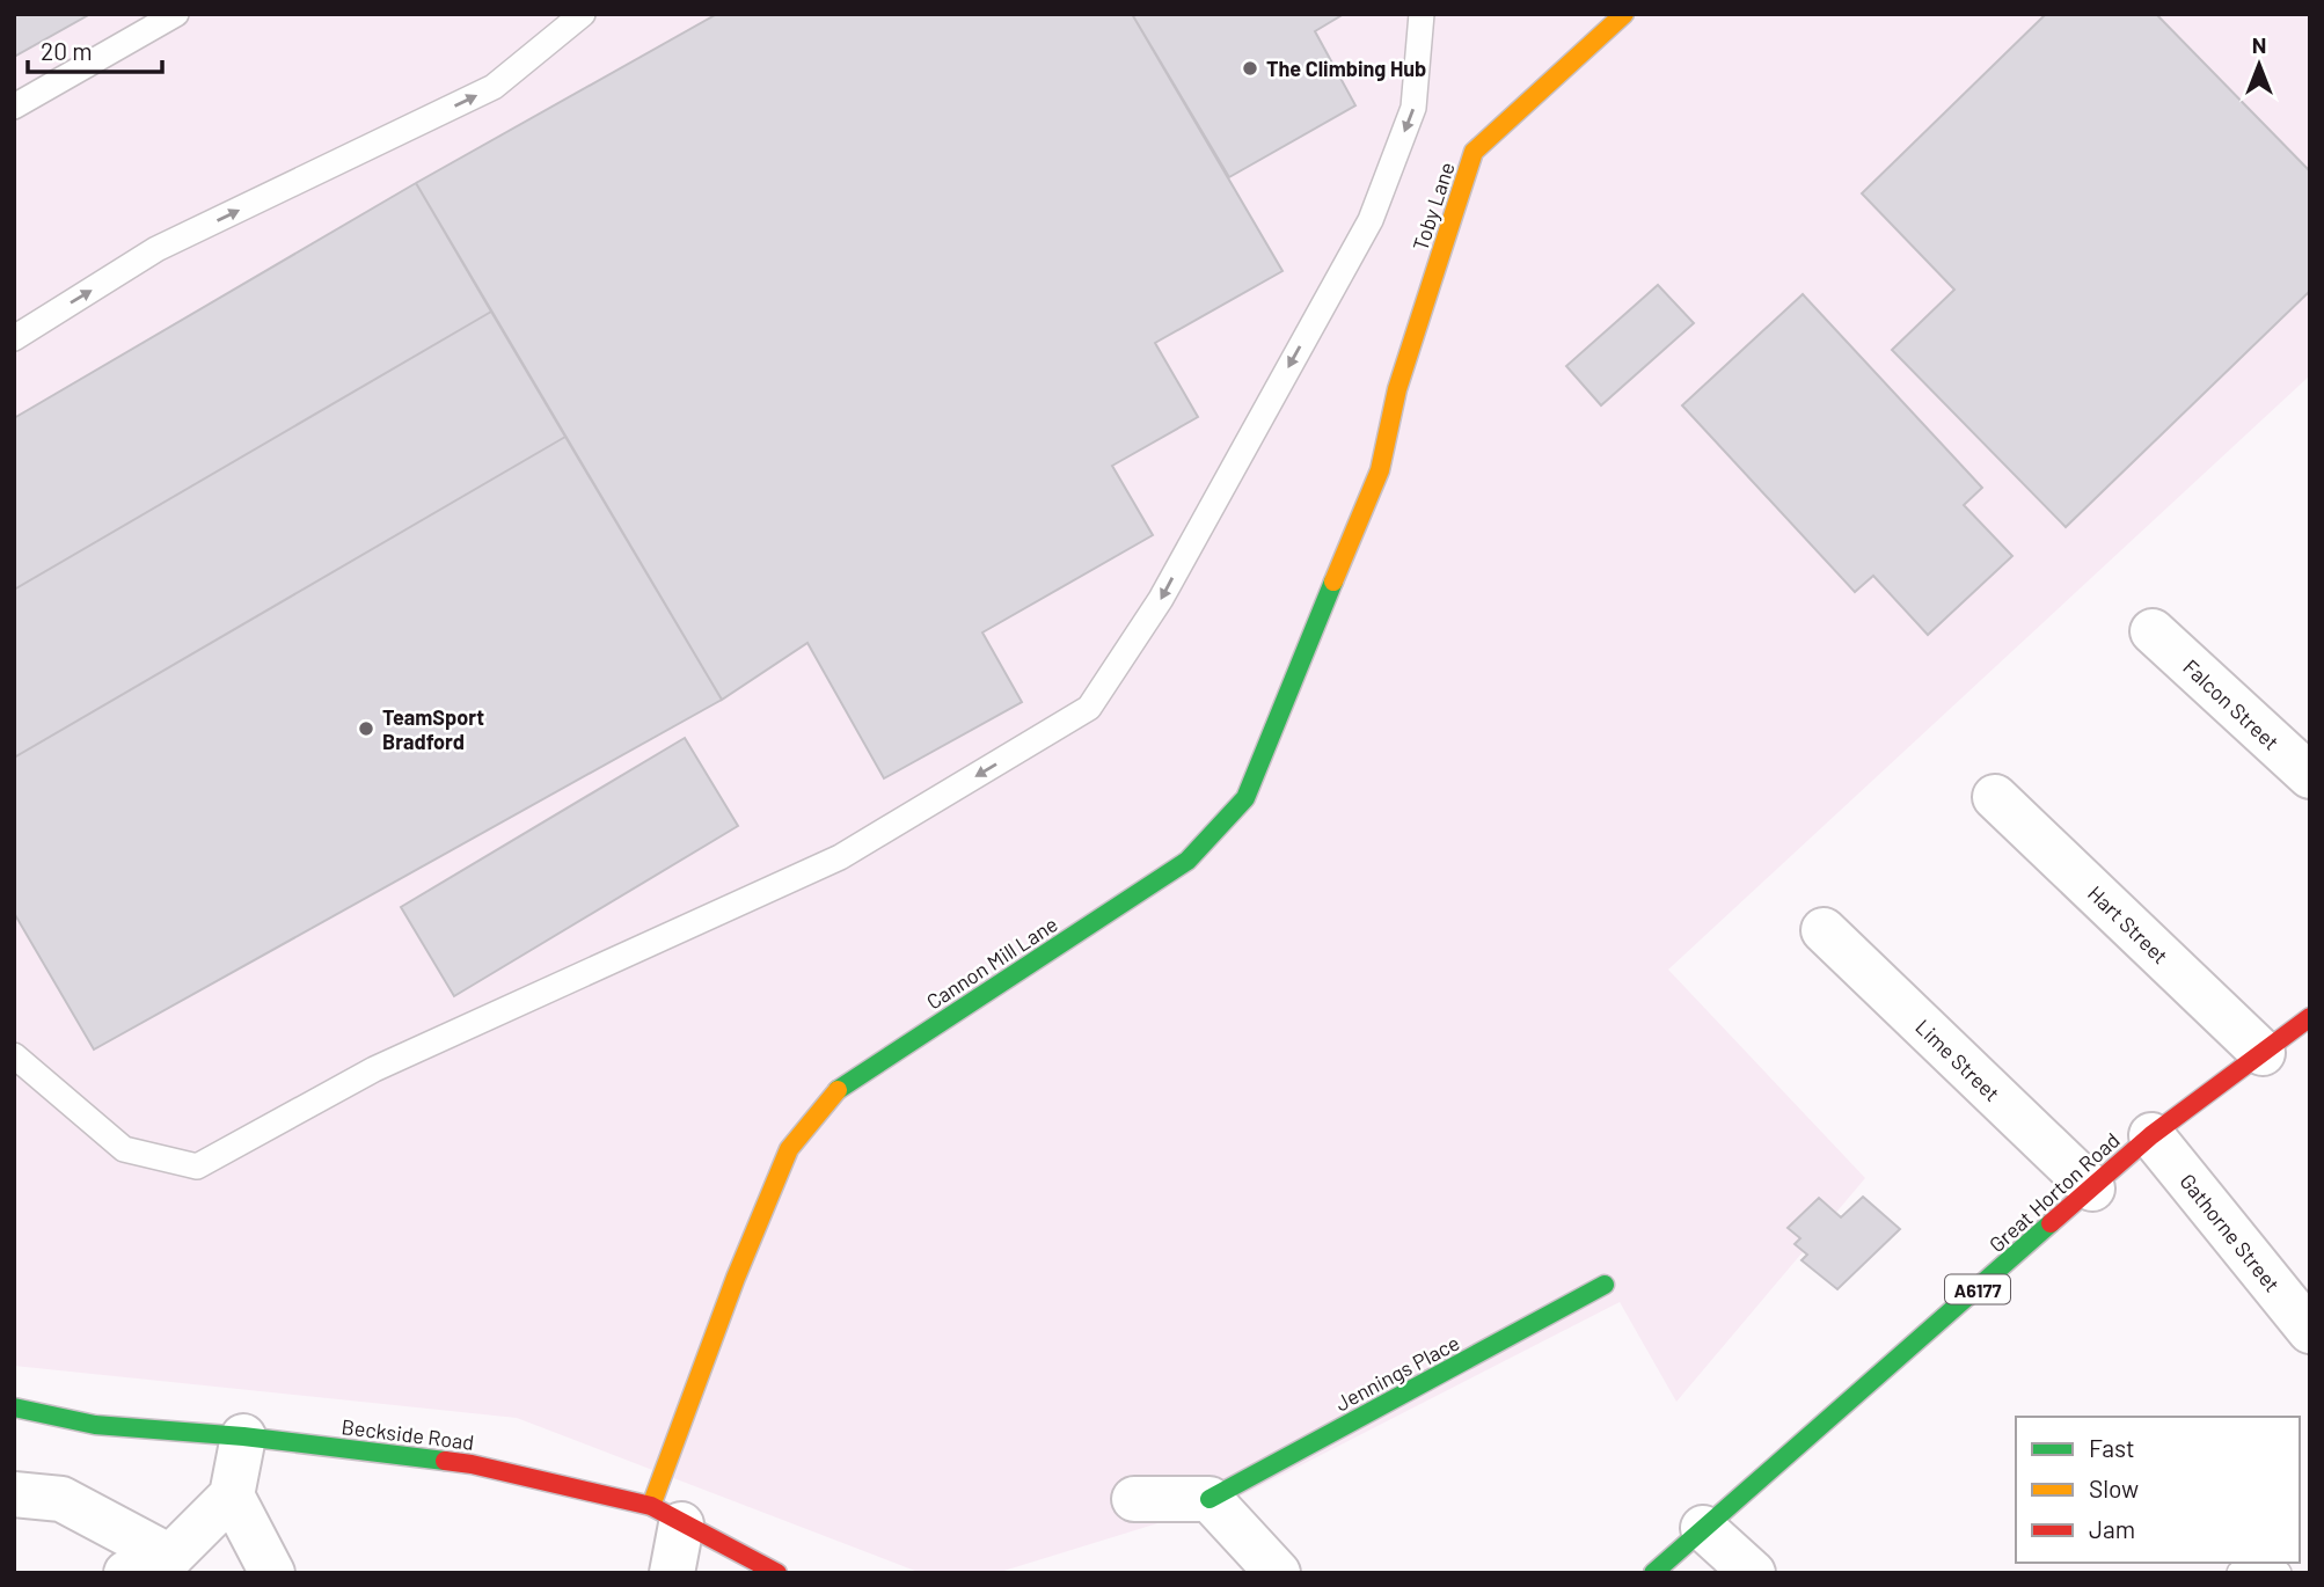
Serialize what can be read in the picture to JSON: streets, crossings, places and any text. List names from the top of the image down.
{
  "streets": {
    "street": [
      "Toby Lane",
      "Falcon Street",
      "Hart Street",
      "Cannon Mill Lane",
      "Lime Street",
      "Great Horton Road",
      "Gathorne Street",
      "A6177",
      "Jennings Place",
      "Beckside Road"
    ]
  },
  "crossings": [
    ["Toby Lane", "Cannon Mill Lane"],
    ["Hart Street", "Great Horton Road"],
    ["Cannon Mill Lane", "Beckside Road"],
    ["Lime Street", "Great Horton Road"],
    ["Great Horton Road", "Gathorne Street"]
  ],
  "places": ["The Climbing Hub", "TeamSport Bradford"],
  "legend": ["Fast", "Slow", "Jam"],
  "scale_bar": "20 m",
  "north": "top"
}
